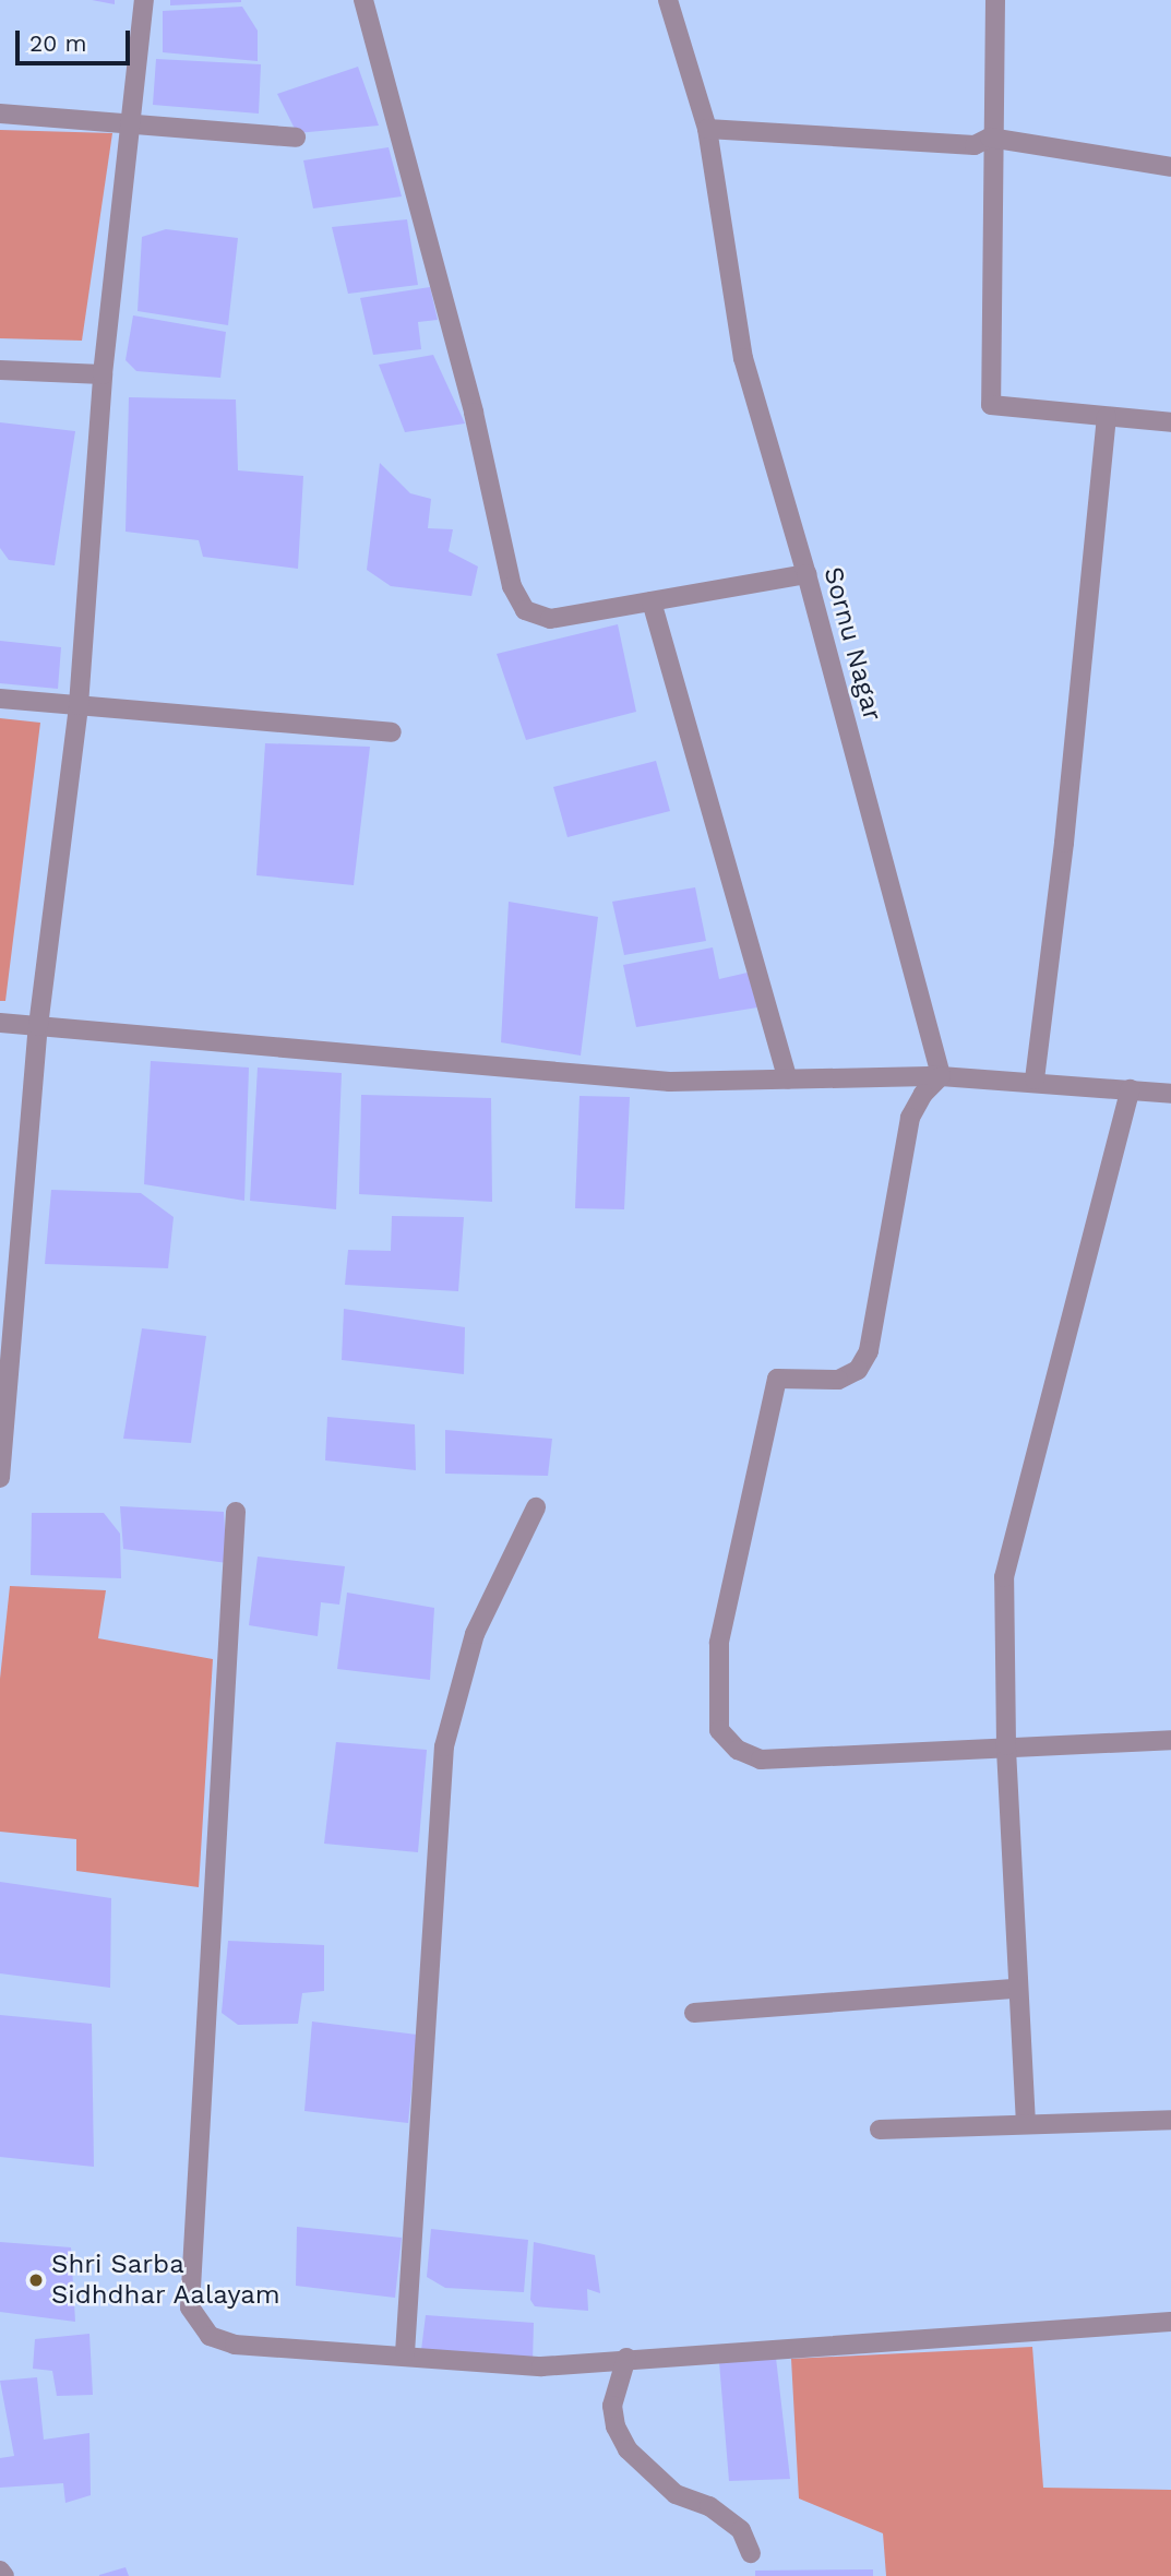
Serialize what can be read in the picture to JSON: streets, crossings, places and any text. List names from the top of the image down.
{
  "streets": {
    "street": ["Sornu Nagar"]
  },
  "places": ["Shri Sarba Sidhdhar Aalayam"],
  "scale_bar": "20 m"
}
